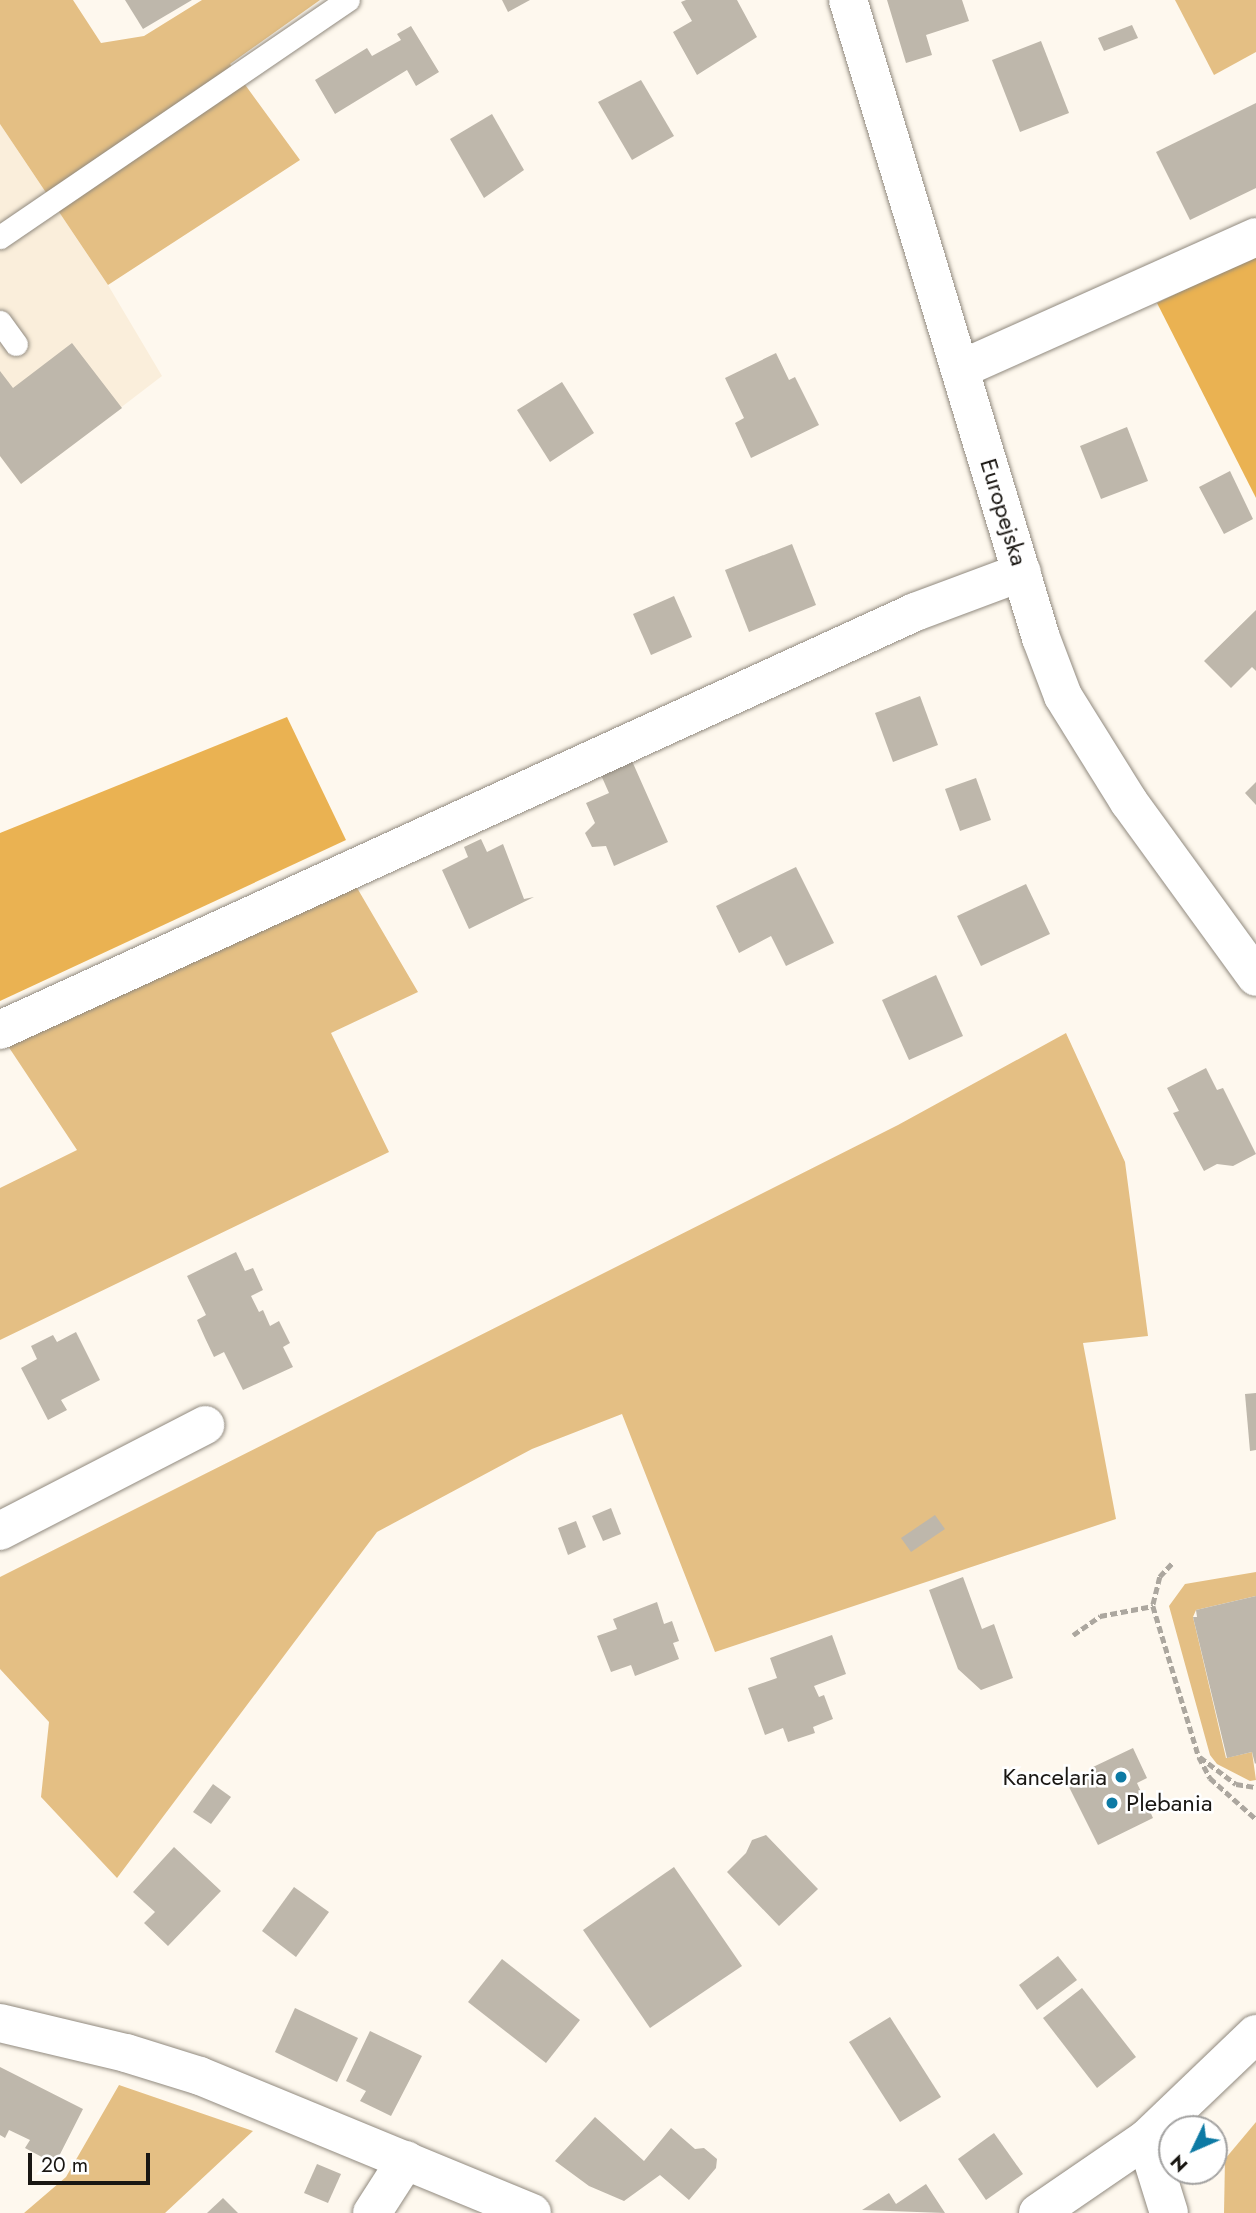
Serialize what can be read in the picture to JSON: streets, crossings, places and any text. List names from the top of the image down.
{
  "streets": {
    "street": ["Europejska"]
  },
  "places": ["Kancelaria", "Plebania"],
  "scale_bar": "20 m",
  "north": "bottom left"
}
